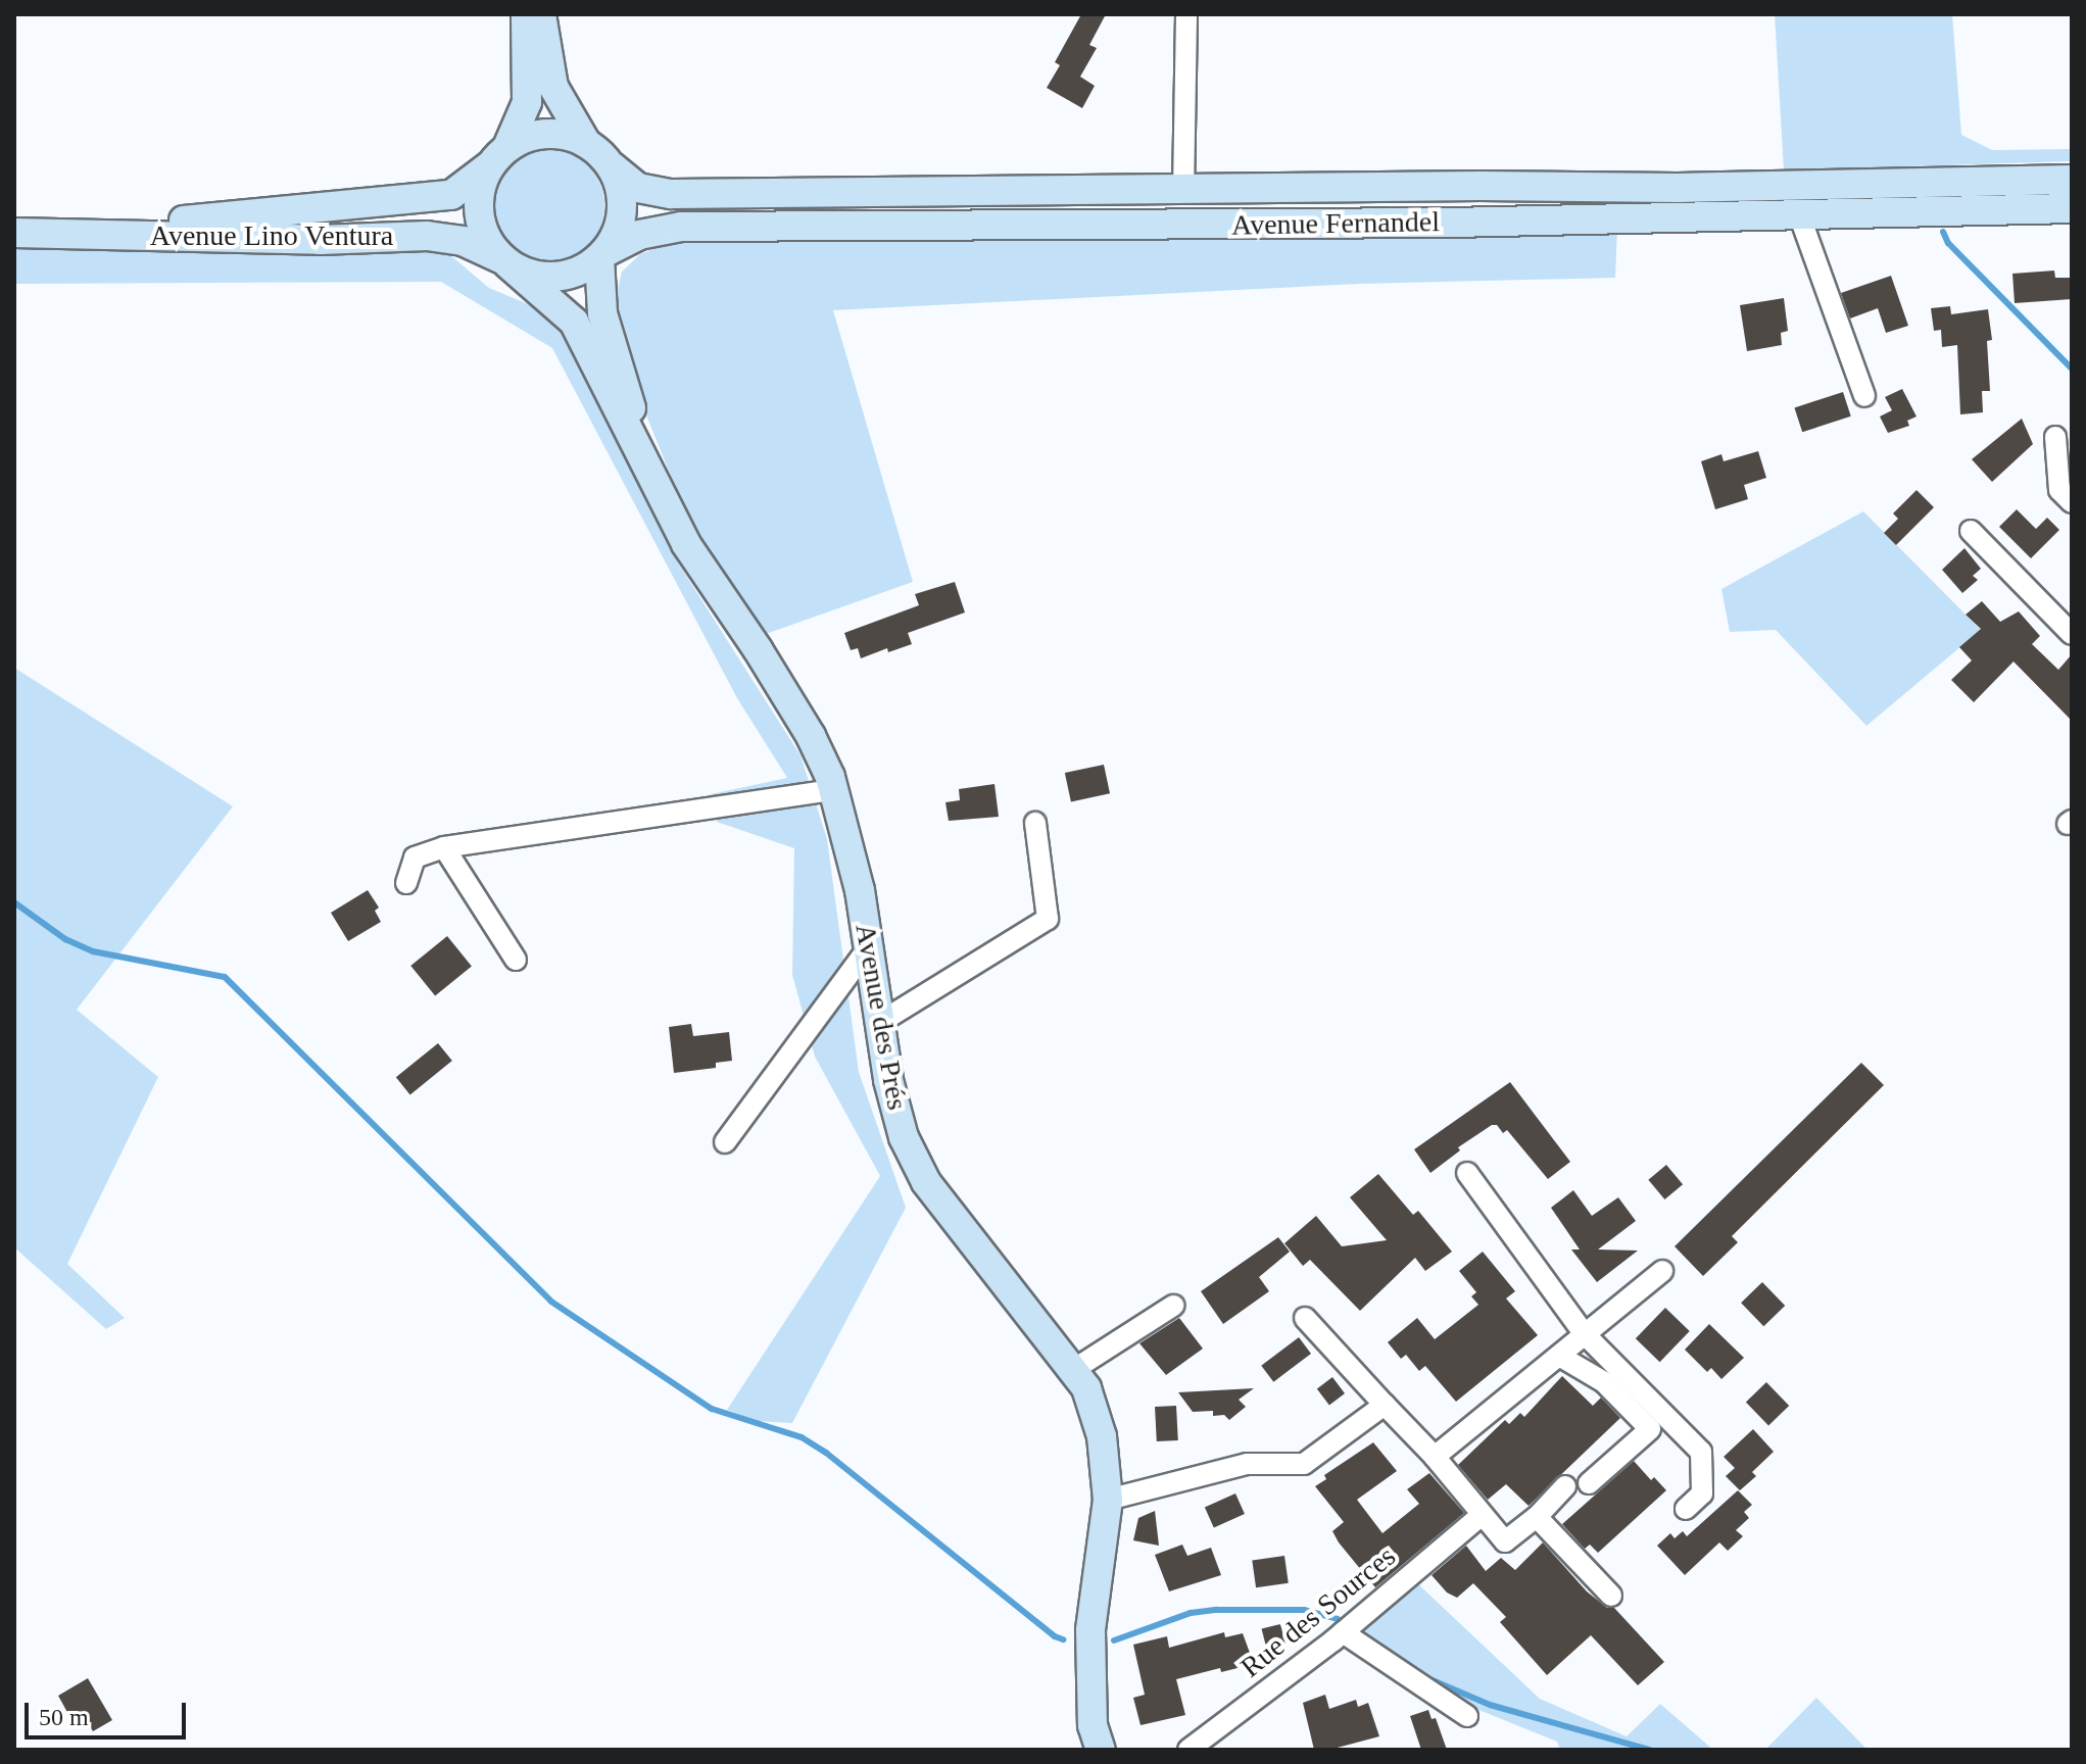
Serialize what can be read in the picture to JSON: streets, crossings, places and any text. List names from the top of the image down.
{
  "streets": {
    "main road": ["Avenue Fernandel", "Avenue Lino Ventura", "Avenue des Prés"],
    "street": ["Rue des Sources"]
  },
  "crossings": [
    ["Avenue Fernandel", "Avenue Lino Ventura"],
    ["Avenue Fernandel", "Avenue des Prés"],
    ["Avenue Lino Ventura", "Avenue des Prés"]
  ],
  "scale_bar": "50 m"
}
